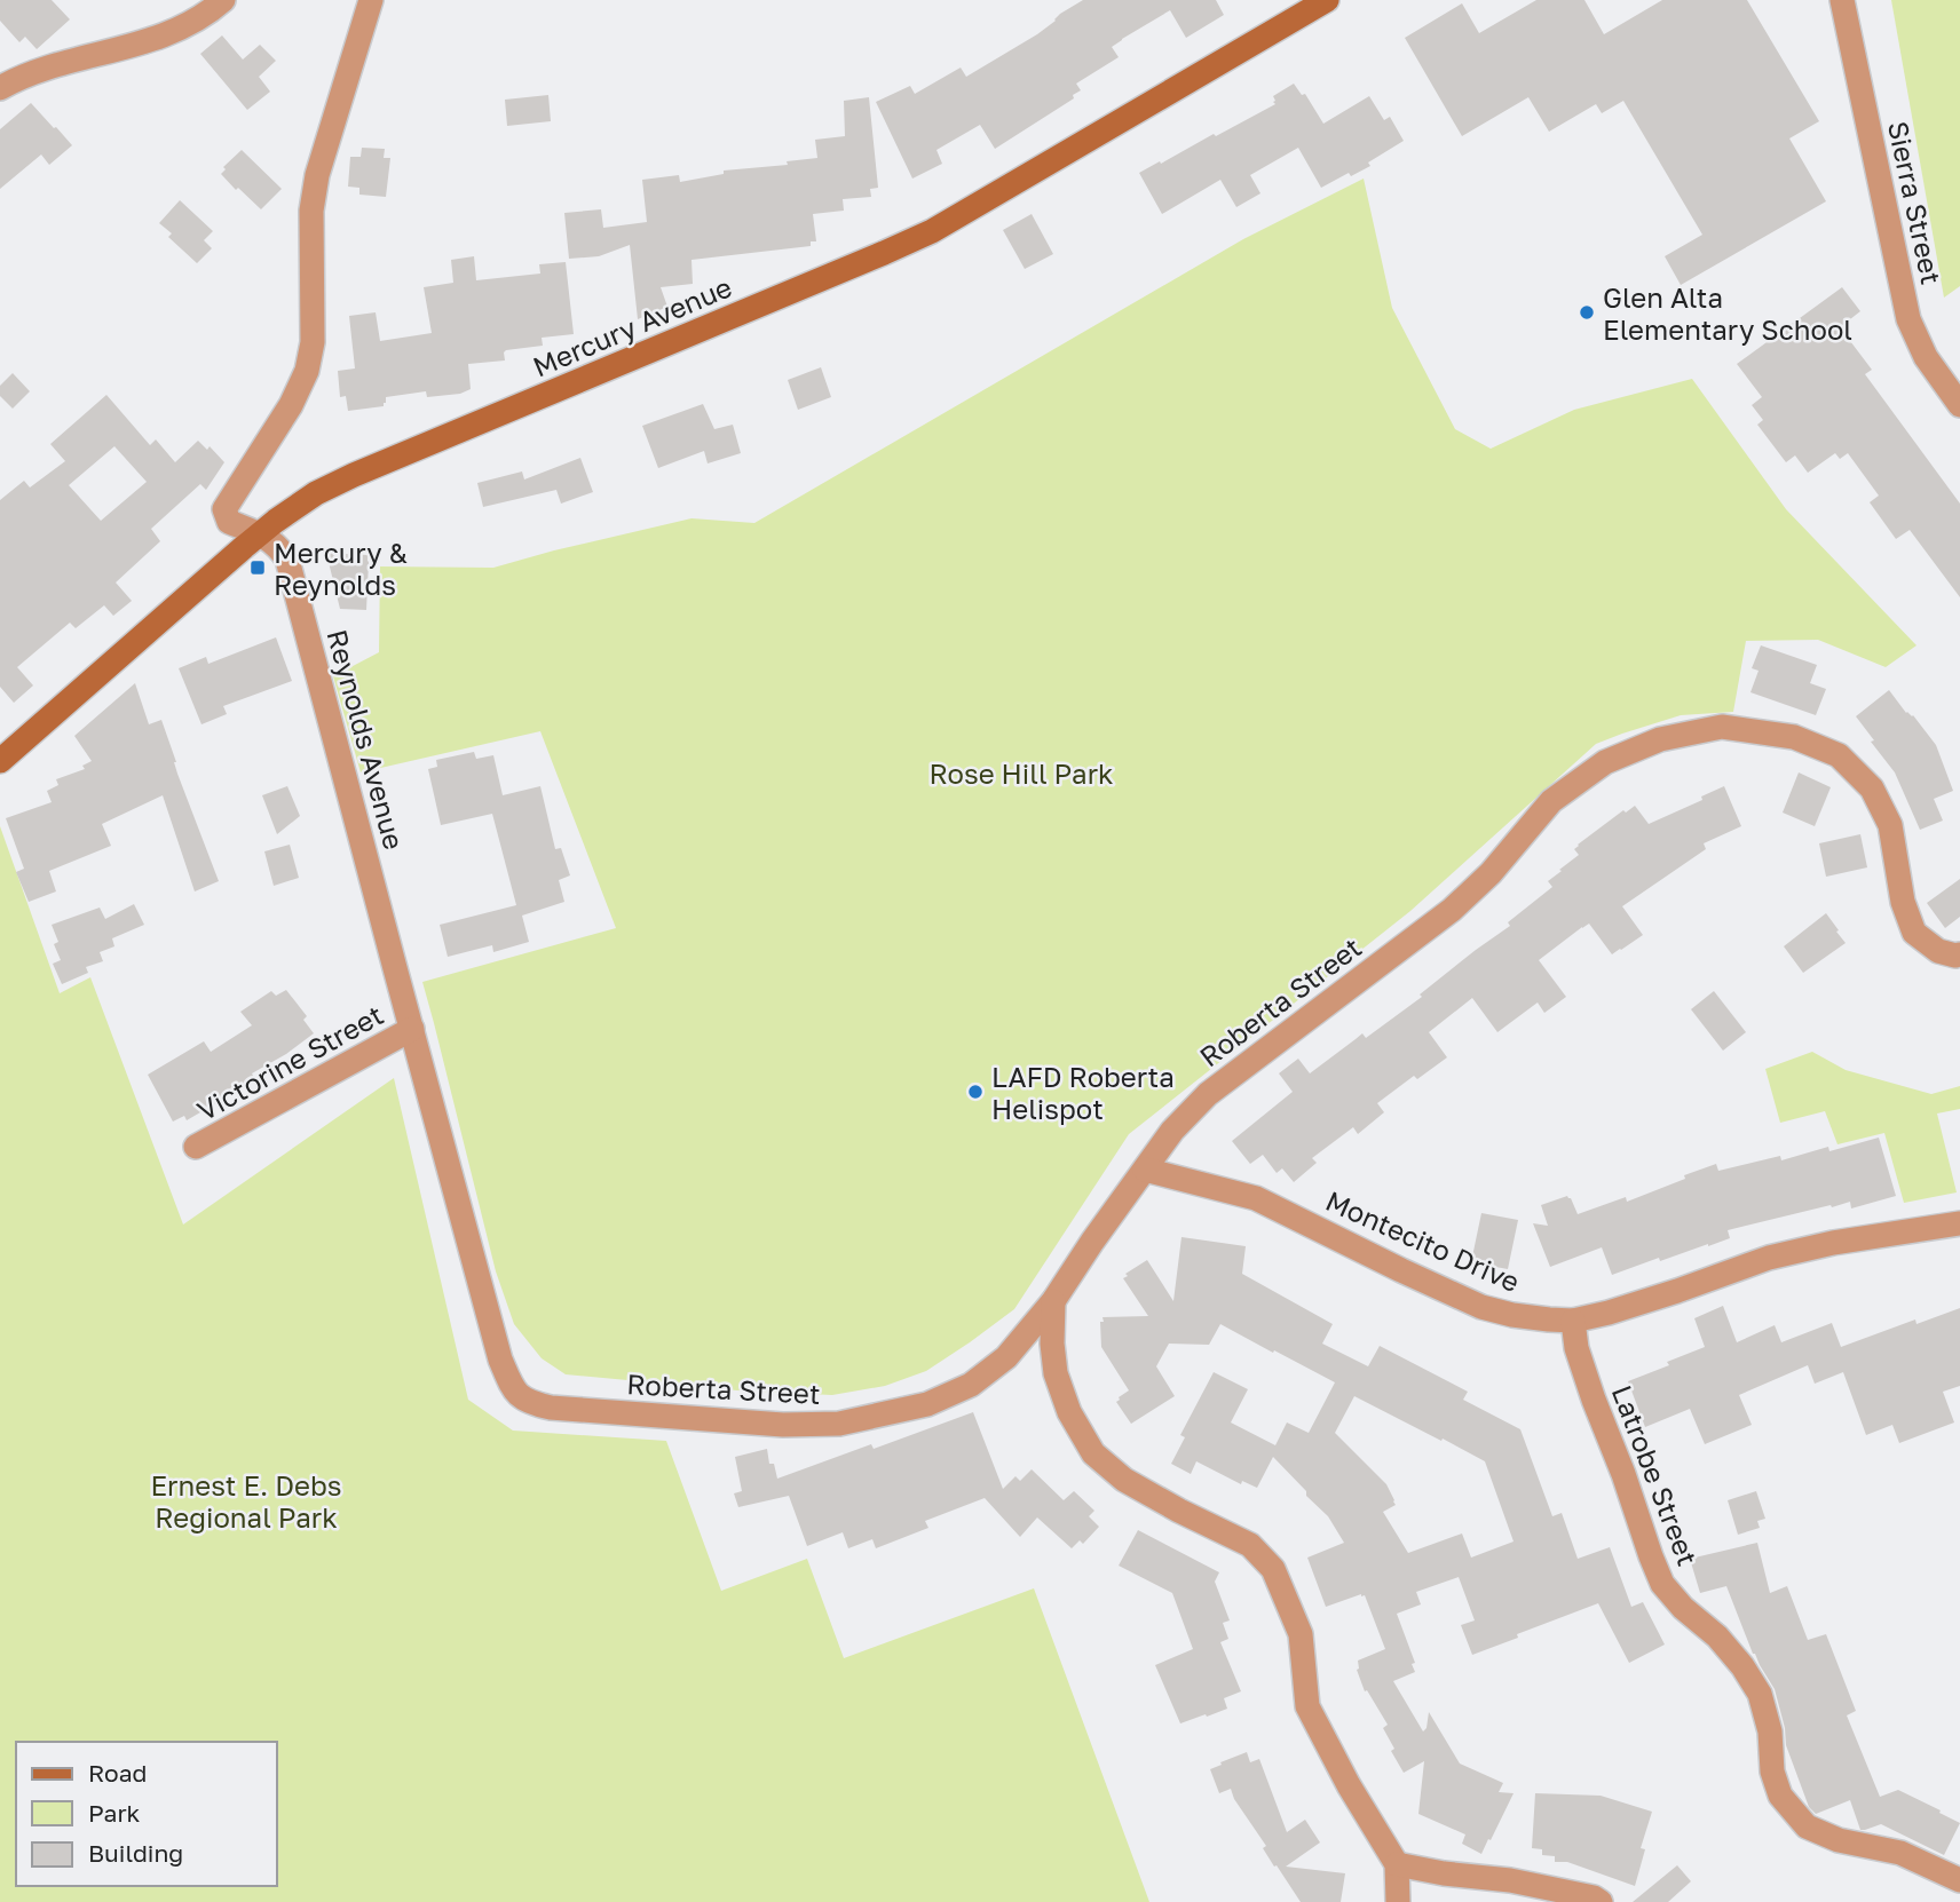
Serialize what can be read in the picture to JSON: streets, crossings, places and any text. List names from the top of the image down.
{
  "streets": {
    "street": [
      "Sierra Street",
      "Mercury Avenue",
      "Reynolds Avenue",
      "Roberta Street",
      "Victorine Street",
      "Montecito Drive",
      "Latrobe Street"
    ]
  },
  "crossings": [
    ["Mercury Avenue", "Reynolds Avenue"],
    ["Reynolds Avenue", "Roberta Street"],
    ["Reynolds Avenue", "Victorine Street"],
    ["Roberta Street", "Montecito Drive"],
    ["Montecito Drive", "Latrobe Street"]
  ],
  "parks": ["Rose Hill Park", "Ernest E. Debs Regional Park"],
  "places": {
    "other": ["Glen Alta Elementary School", "LAFD Roberta Helispot"],
    "transit": ["Mercury & Reynolds"]
  },
  "legend": ["Road", "Park", "Building"]
}
